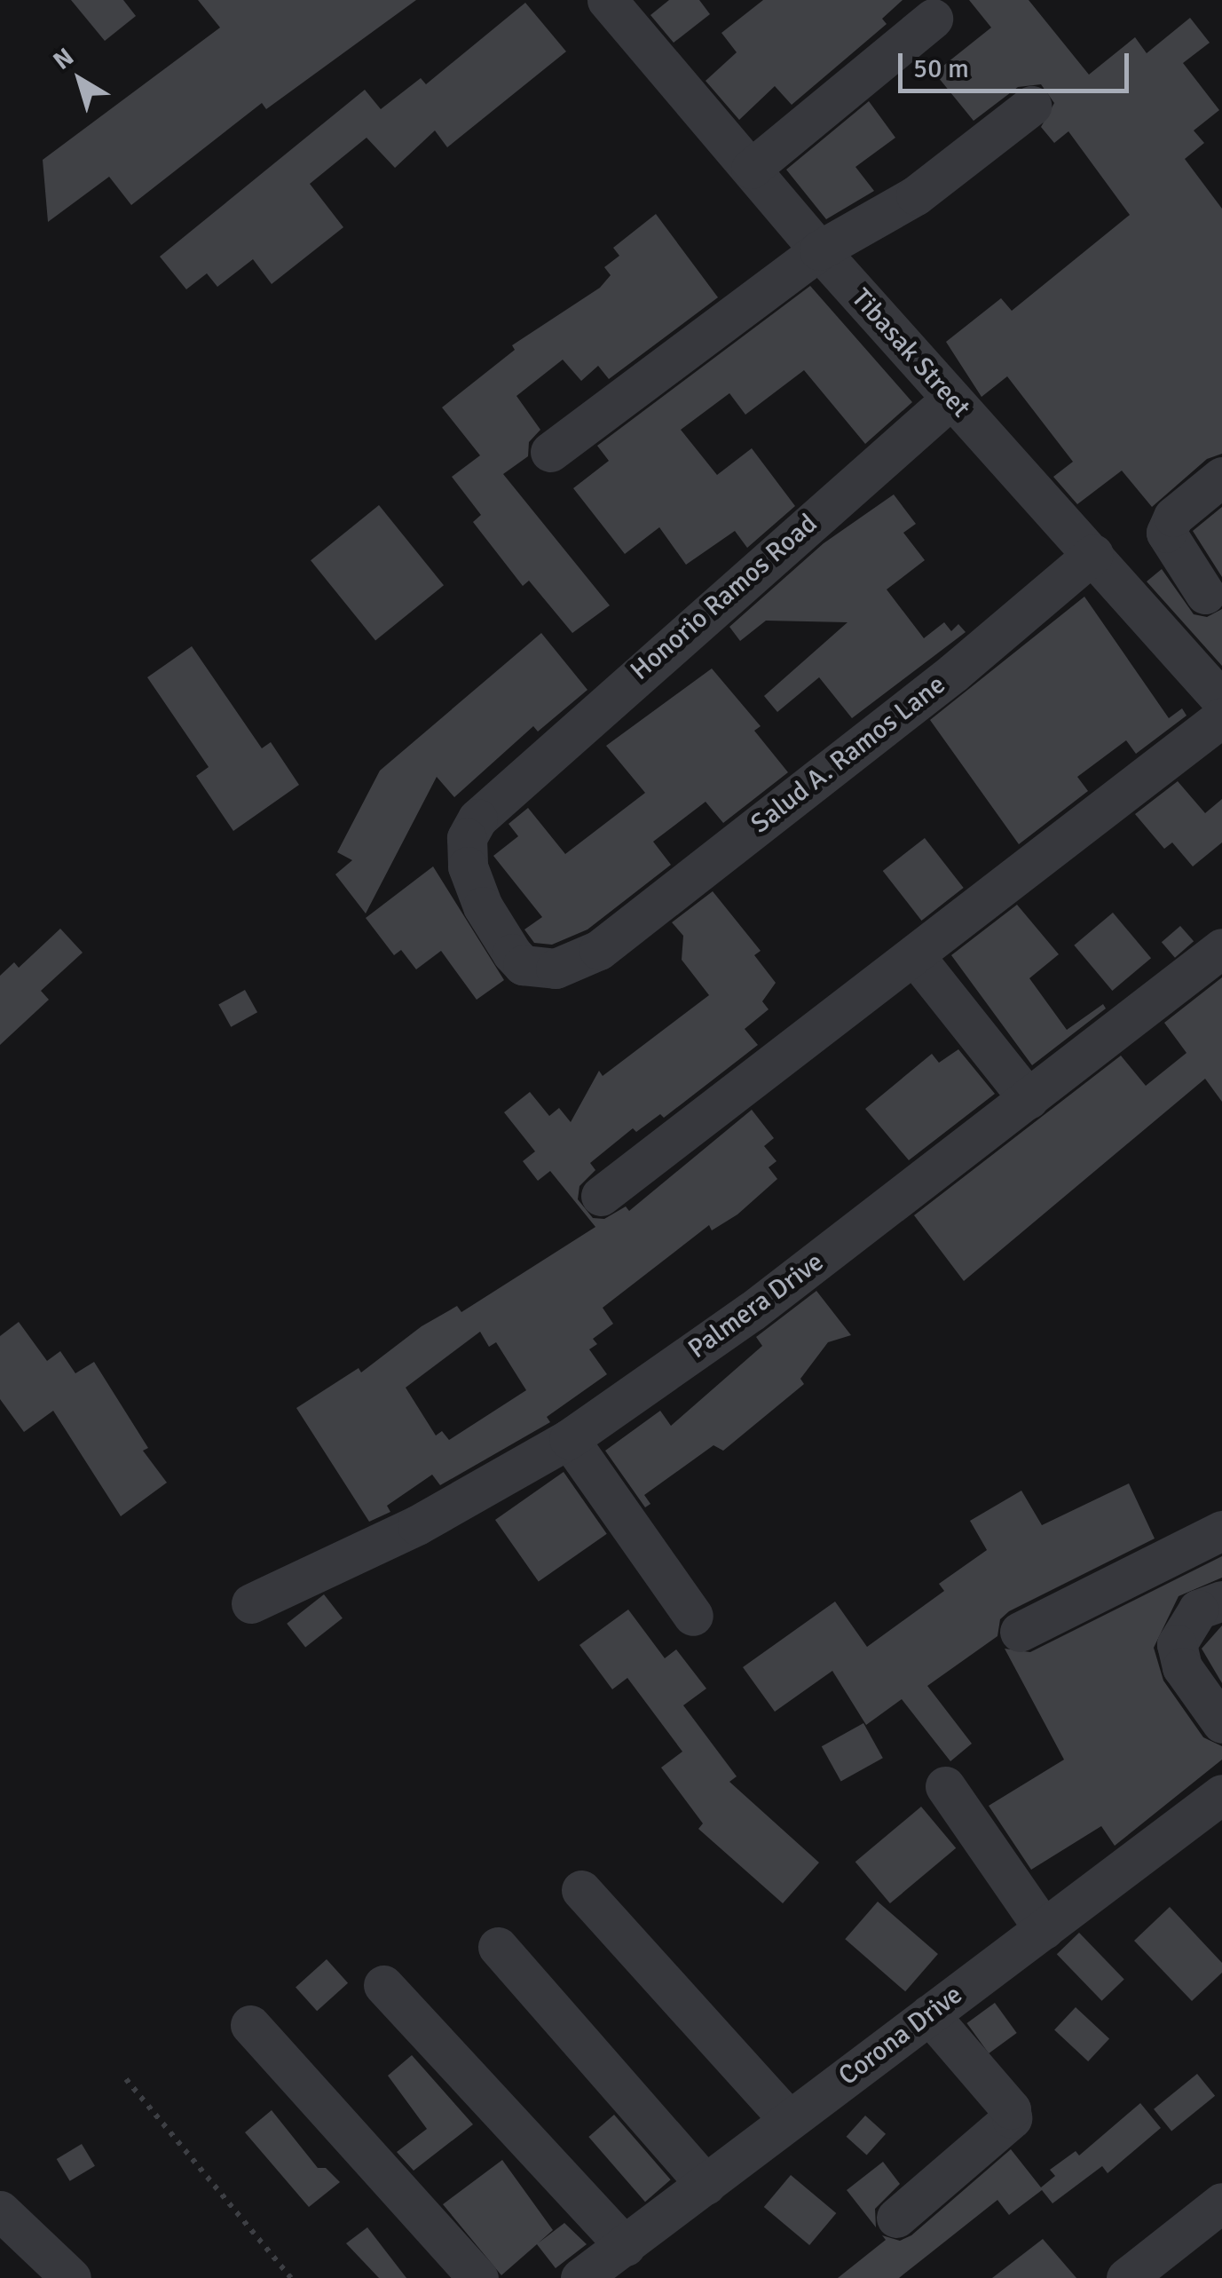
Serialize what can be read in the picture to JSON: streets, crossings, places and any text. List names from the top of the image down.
{
  "streets": {
    "street": [
      "Tibasak Street",
      "Honorio Ramos Road",
      "Salud A. Ramos Lane",
      "Palmera Drive",
      "Corona Drive"
    ]
  },
  "crossings": [
    ["Tibasak Street", "Honorio Ramos Road"],
    ["Tibasak Street", "Salud A. Ramos Lane"],
    ["Honorio Ramos Road", "Salud A. Ramos Lane"]
  ],
  "scale_bar": "50 m",
  "north": "top left"
}
